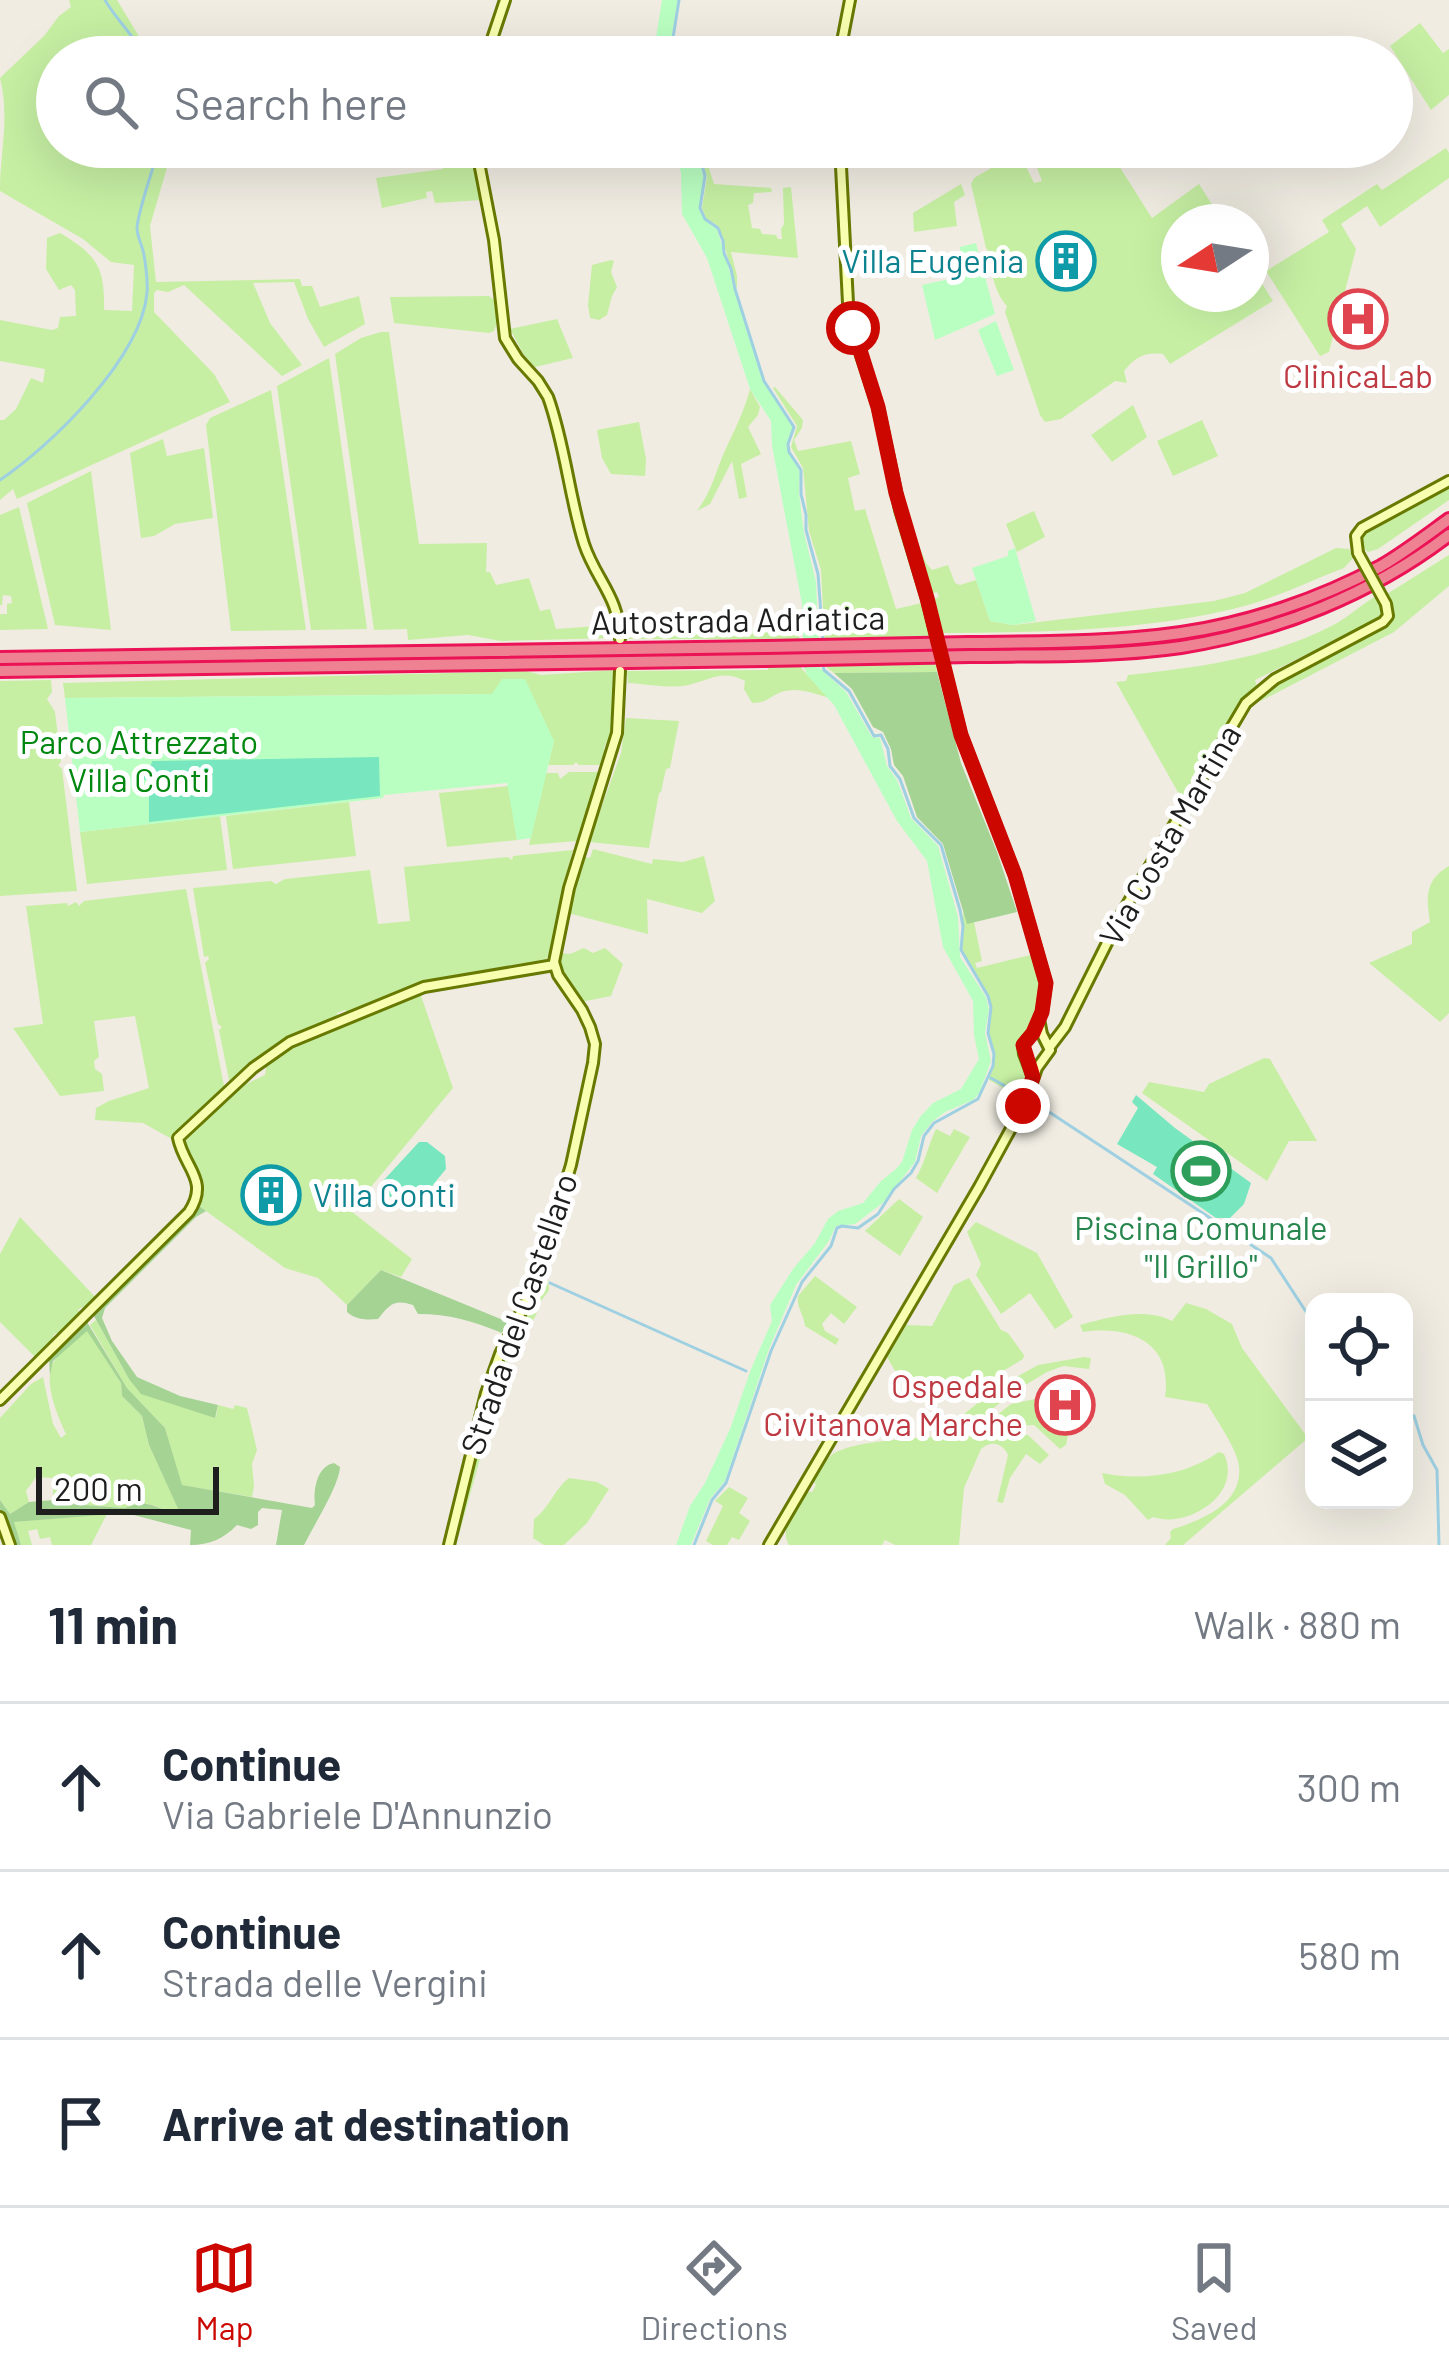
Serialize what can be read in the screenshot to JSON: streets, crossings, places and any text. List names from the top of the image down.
{
  "streets": {
    "highway": ["Autostrada Adriatica"],
    "main road": ["Via Costa Martina", "Strada del Castellaro"]
  },
  "parks": ["Parco Attrezzato Villa Conti"],
  "places": {
    "building": ["Villa Eugenia", "Villa Conti"],
    "hospital": ["ClinicaLab", "Ospedale Civitanova Marche"],
    "sports": ["Piscina Comunale \"Il Grillo\""]
  },
  "scale_bar": "200 m",
  "north": "left",
  "page": {
    "search": "Search here",
    "scale": "200 m",
    "heading": ["11 min", "Walk · 880 m"],
    "list": [
      ["Continue", "Via Gabriele D'Annunzio", "300 m"],
      ["Continue", "Strada delle Vergini", "580 m"],
      "Arrive at destination"
    ],
    "nav": ["Map", "Directions", "Saved"]
  }
}
